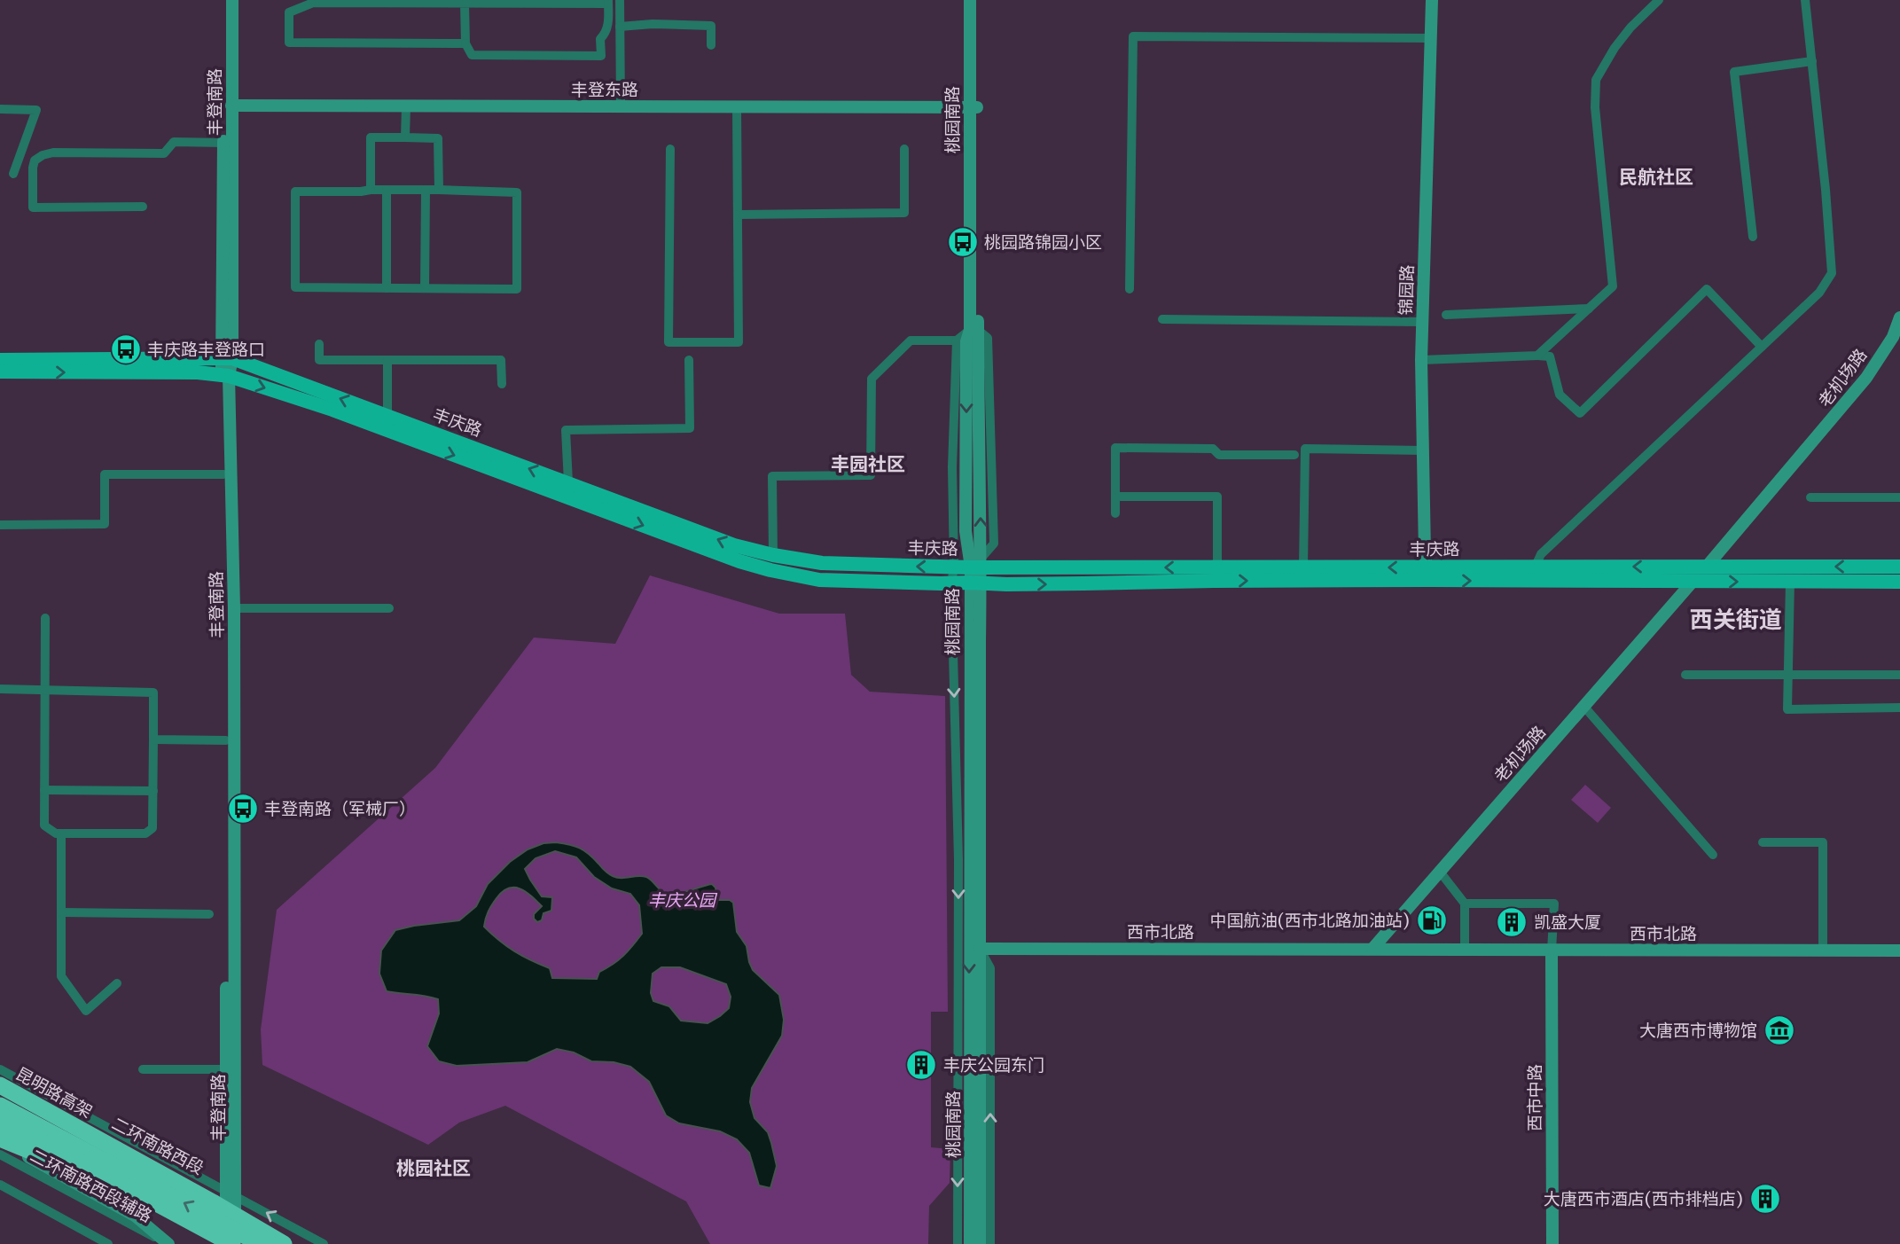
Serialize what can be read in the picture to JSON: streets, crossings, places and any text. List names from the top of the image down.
{
  "streets": {
    "highway": ["昆明路高架"],
    "main road": ["丰庆路"],
    "street": [
      "丰登东路",
      "丰登南路",
      "桃园南路",
      "锦园路",
      "老机场路",
      "西市北路",
      "西市中路",
      "二环南路西段",
      "二环南路西段辅路"
    ]
  },
  "crossings": [
    ["丰登东路", "丰登南路"],
    ["丰登东路", "桃园南路"],
    ["丰登南路", "丰庆路"],
    ["丰登南路", "二环南路西段"],
    ["桃园南路", "丰庆路"],
    ["桃园南路", "西市北路"],
    ["锦园路", "丰庆路"],
    ["老机场路", "丰庆路"],
    ["老机场路", "西市北路"],
    ["西市北路", "西市中路"],
    ["昆明路高架", "二环南路西段"]
  ],
  "districts": [
    "民航社区",
    "丰园社区",
    "西关街道",
    "桃园社区"
  ],
  "parks": ["丰庆公园"],
  "places": {
    "bus stop": ["桃园路锦园小区", "丰庆路丰登路口", "丰登南路（军械厂）"],
    "fuel station": ["中国航油(西市北路加油站)"],
    "building": ["凯盛大厦", "丰庆公园东门", "大唐西市酒店(西市排档店)"],
    "museum": ["大唐西市博物馆"]
  }
}
